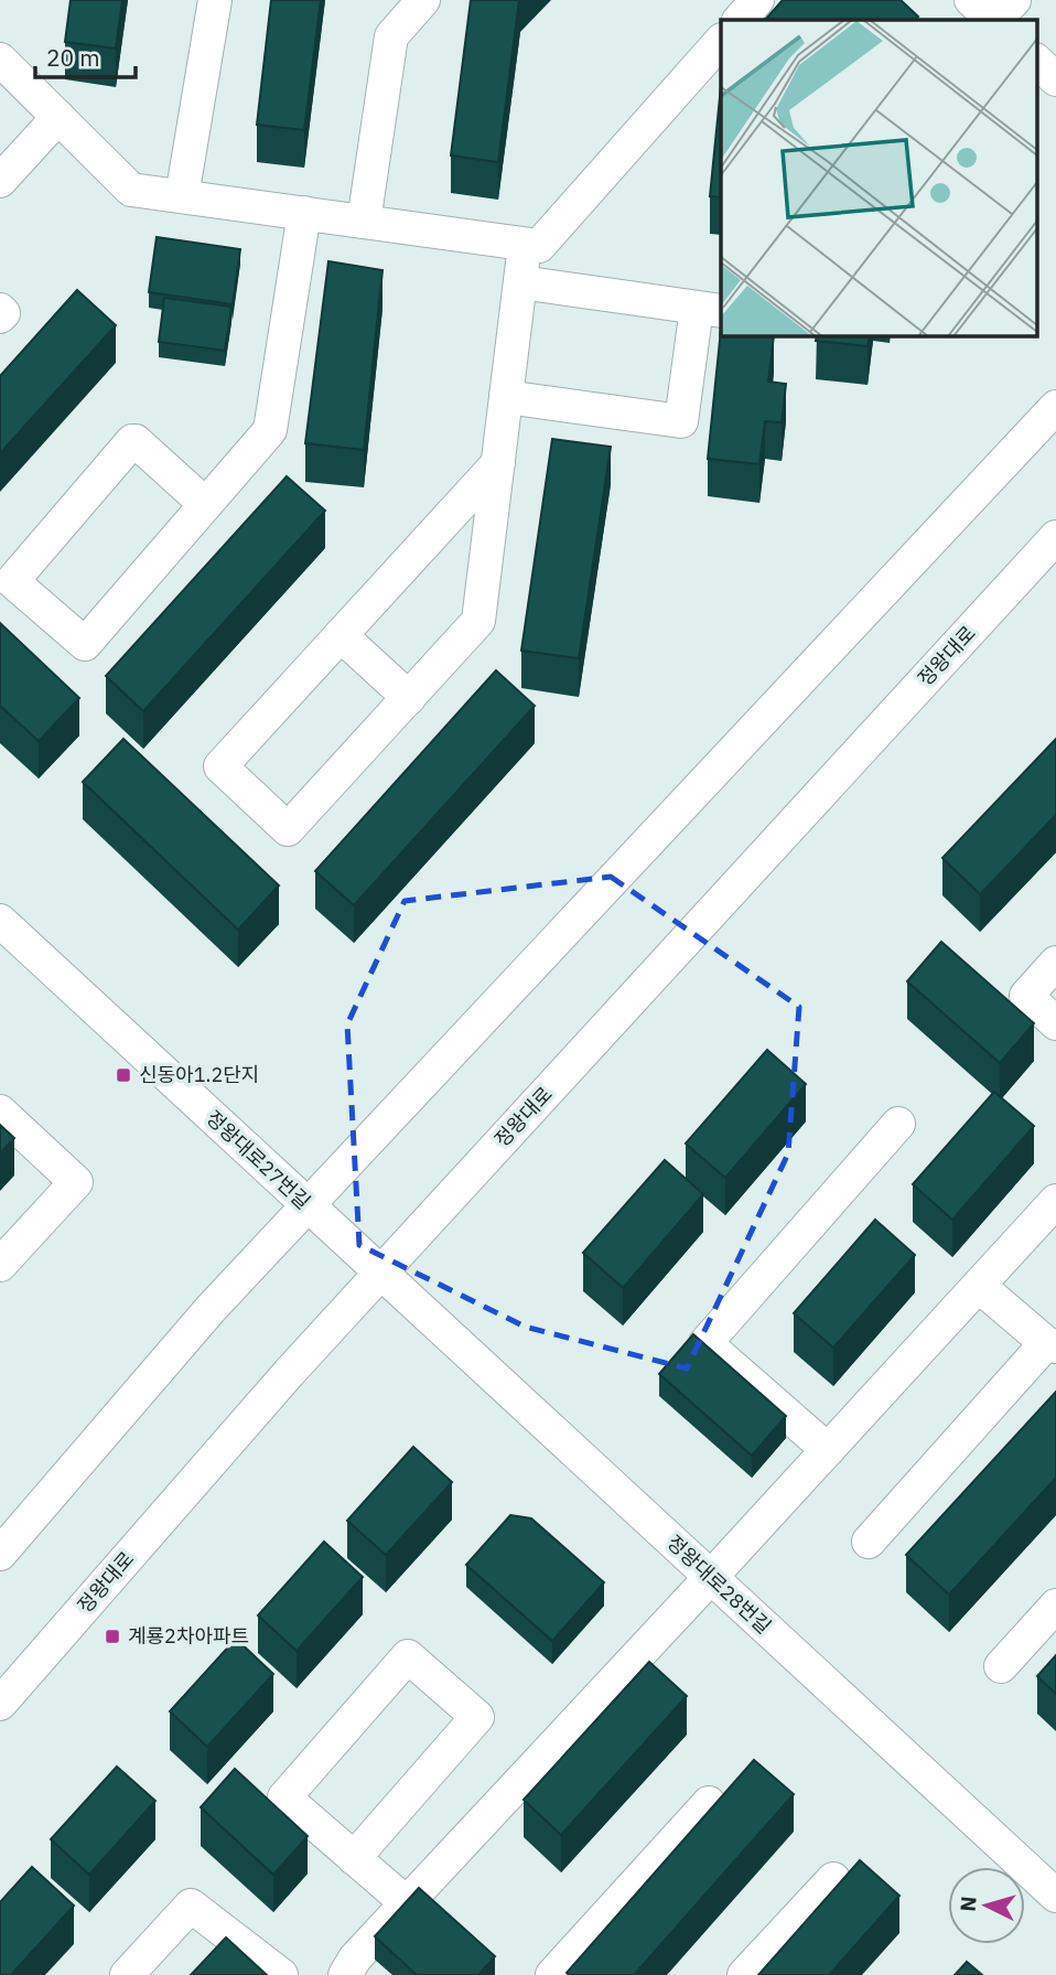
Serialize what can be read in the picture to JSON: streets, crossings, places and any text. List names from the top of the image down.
{
  "streets": {
    "street": ["정왕대로", "정왕대로27번길", "정왕대로28번길"]
  },
  "crossings": [
    ["정왕대로", "정왕대로27번길"],
    ["정왕대로", "정왕대로28번길"],
    ["정왕대로27번길", "정왕대로28번길"]
  ],
  "places": {
    "transit": ["신동아1.2단지", "계룡2차아파트"]
  },
  "scale_bar": "20 m",
  "north": "left"
}
